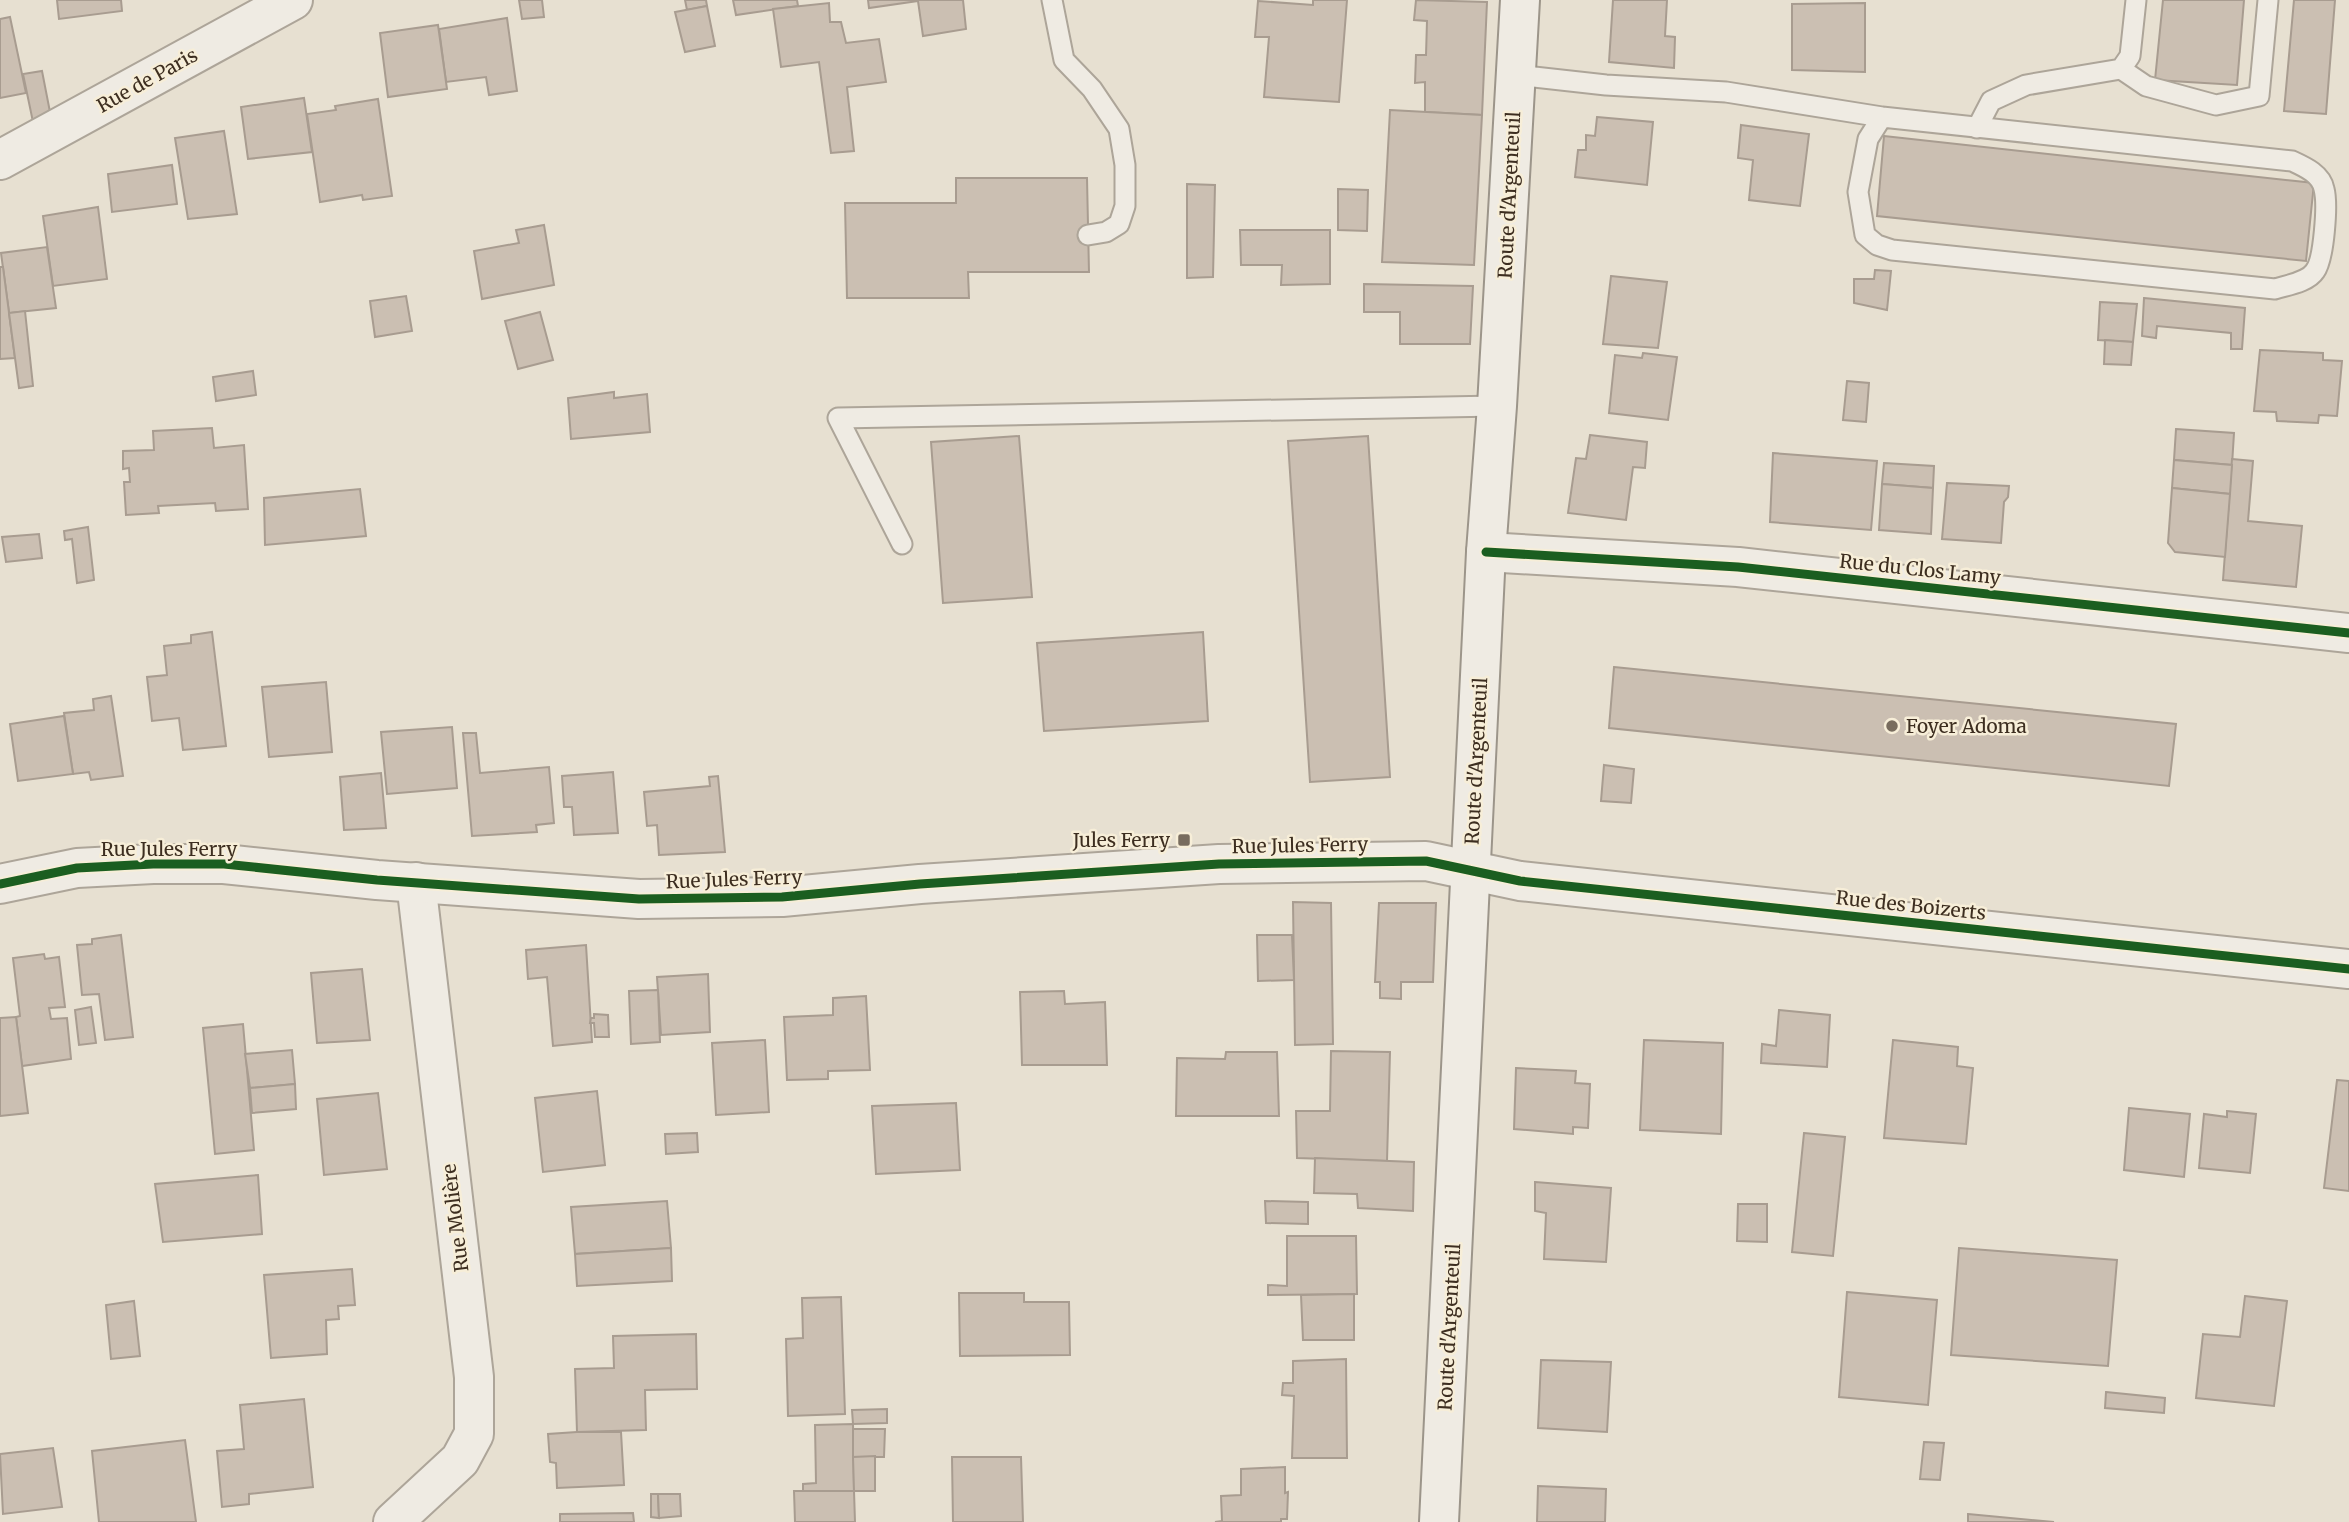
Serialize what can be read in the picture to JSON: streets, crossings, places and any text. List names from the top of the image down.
{
  "streets": {
    "street": [
      "Rue de Paris",
      "Route d'Argenteuil",
      "Rue du Clos Lamy",
      "Rue Jules Ferry",
      "Rue des Boizerts",
      "Rue Molière"
    ]
  },
  "crossings": [
    ["Route d'Argenteuil", "Rue du Clos Lamy"],
    ["Route d'Argenteuil", "Rue Jules Ferry"],
    ["Route d'Argenteuil", "Rue des Boizerts"],
    ["Rue Jules Ferry", "Rue des Boizerts"],
    ["Rue Jules Ferry", "Rue Molière"]
  ],
  "places": {
    "other": ["Foyer Adoma"],
    "transit": ["Jules Ferry"]
  }
}
